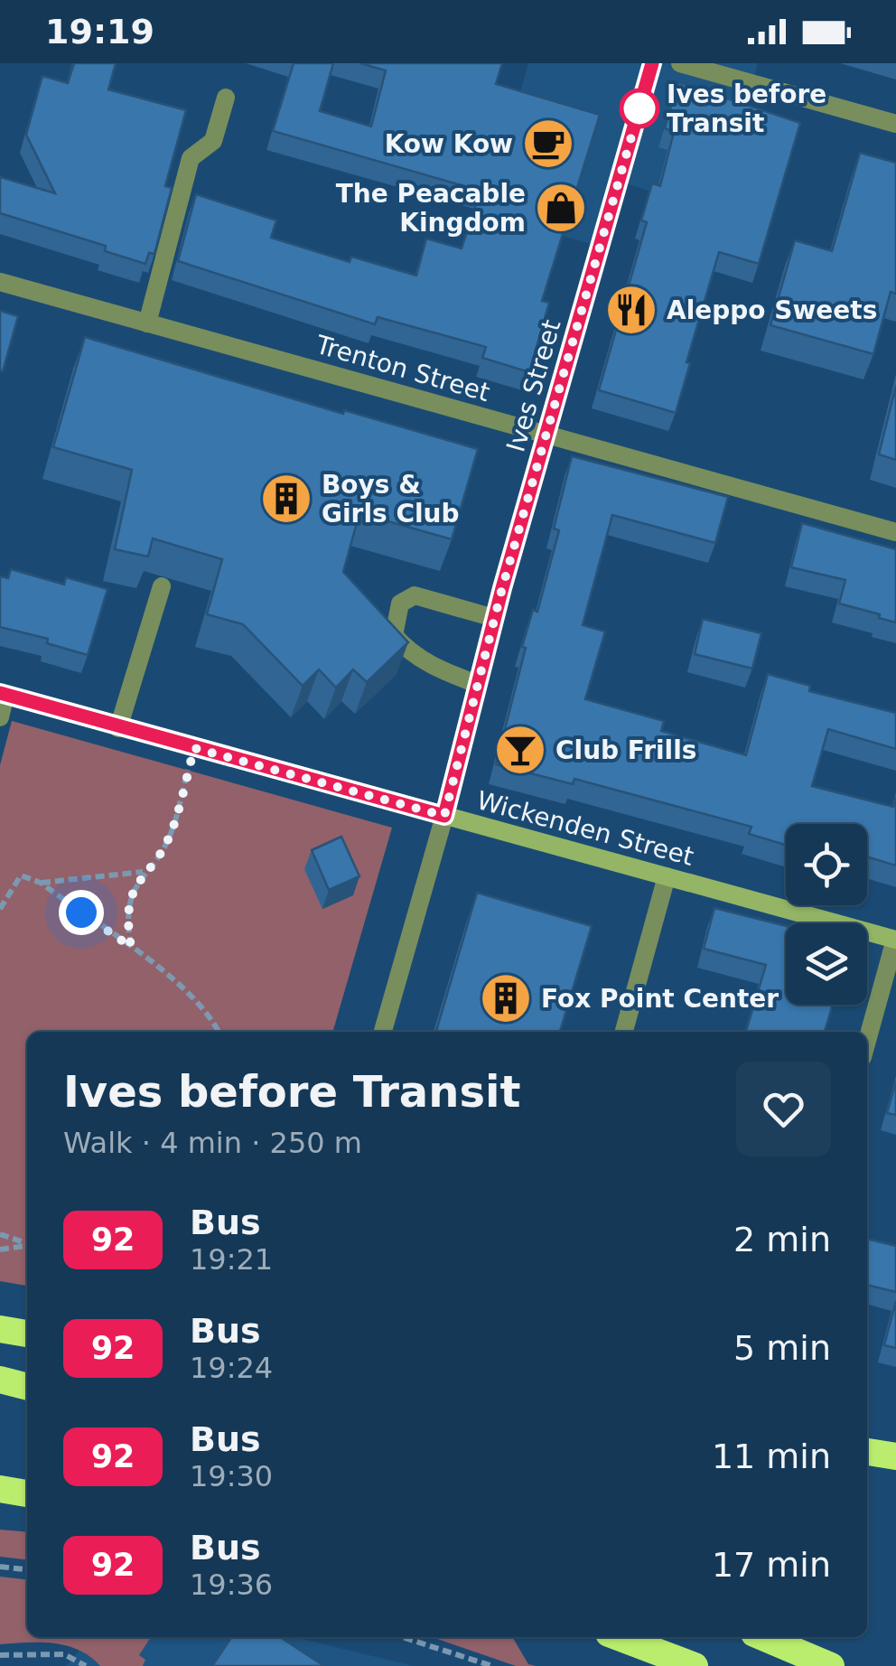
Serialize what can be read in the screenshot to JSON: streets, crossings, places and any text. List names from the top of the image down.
{
  "streets": {
    "main road": ["Ives Street", "Wickenden Street"],
    "street": ["Trenton Street"]
  },
  "crossings": [
    ["Trenton Street", "Ives Street"],
    ["Ives Street", "Wickenden Street"]
  ],
  "places": {
    "other": ["Ives before Transit"],
    "cafe": ["Kow Kow"],
    "shop": ["The Peacable Kingdom"],
    "restaurant": ["Aleppo Sweets"],
    "building": ["Boys & Girls Club", "Fox Point Center"],
    "bar": ["Club Frills"]
  },
  "lines": ["bus line 92"],
  "page": {
    "status": "19:19",
    "heading": ["Ives before Transit", "Walk · 4 min · 250 m"],
    "list": [
      {
        "mark": "92",
        "name": "Bus",
        "note": "19:21",
        "value": "2 min"
      },
      {
        "mark": "92",
        "name": "Bus",
        "note": "19:24",
        "value": "5 min"
      },
      {
        "mark": "92",
        "name": "Bus",
        "note": "19:30",
        "value": "11 min"
      },
      {
        "mark": "92",
        "name": "Bus",
        "note": "19:36",
        "value": "17 min"
      }
    ]
  }
}
